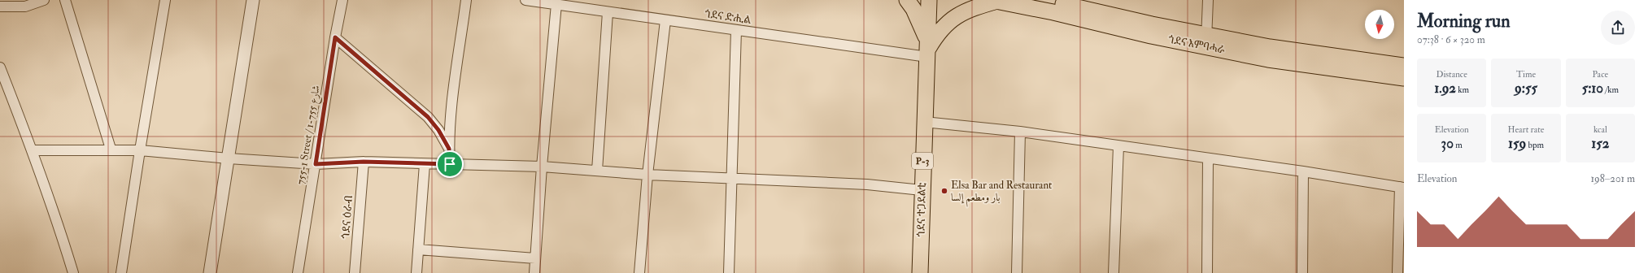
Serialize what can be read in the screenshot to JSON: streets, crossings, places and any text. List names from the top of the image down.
{
  "streets": {
    "main road": ["ጎደና እምባሓራ", "P-3", "ጎደና ተጋደልቲ"],
    "street": ["ጎደና ድሒል", "755-1 Street / شارع 755-1", "ጎደና ዕራብ"]
  },
  "crossings": [
    ["ጎደና ድሒል", "P-3"],
    ["ጎደና ድሒል", "ጎደና ተጋደልቲ"],
    ["P-3", "ጎደና ተጋደልቲ"]
  ],
  "places": ["Elsa Bar and Restaurant بار ومطعم إلسا"],
  "north": "bottom",
  "page": {
    "heading": ["Morning run", "07:38 · 6 × 320 m"],
    "stats": [
      ["Distance", "1.92 km"],
      ["Time", "9:55"],
      ["Pace", "5:10 /km"],
      ["Elevation", "30 m"],
      ["Heart rate", "159 bpm"],
      ["kcal", "152"]
    ],
    "chart": ["Elevation", "198–201 m"]
  }
}
